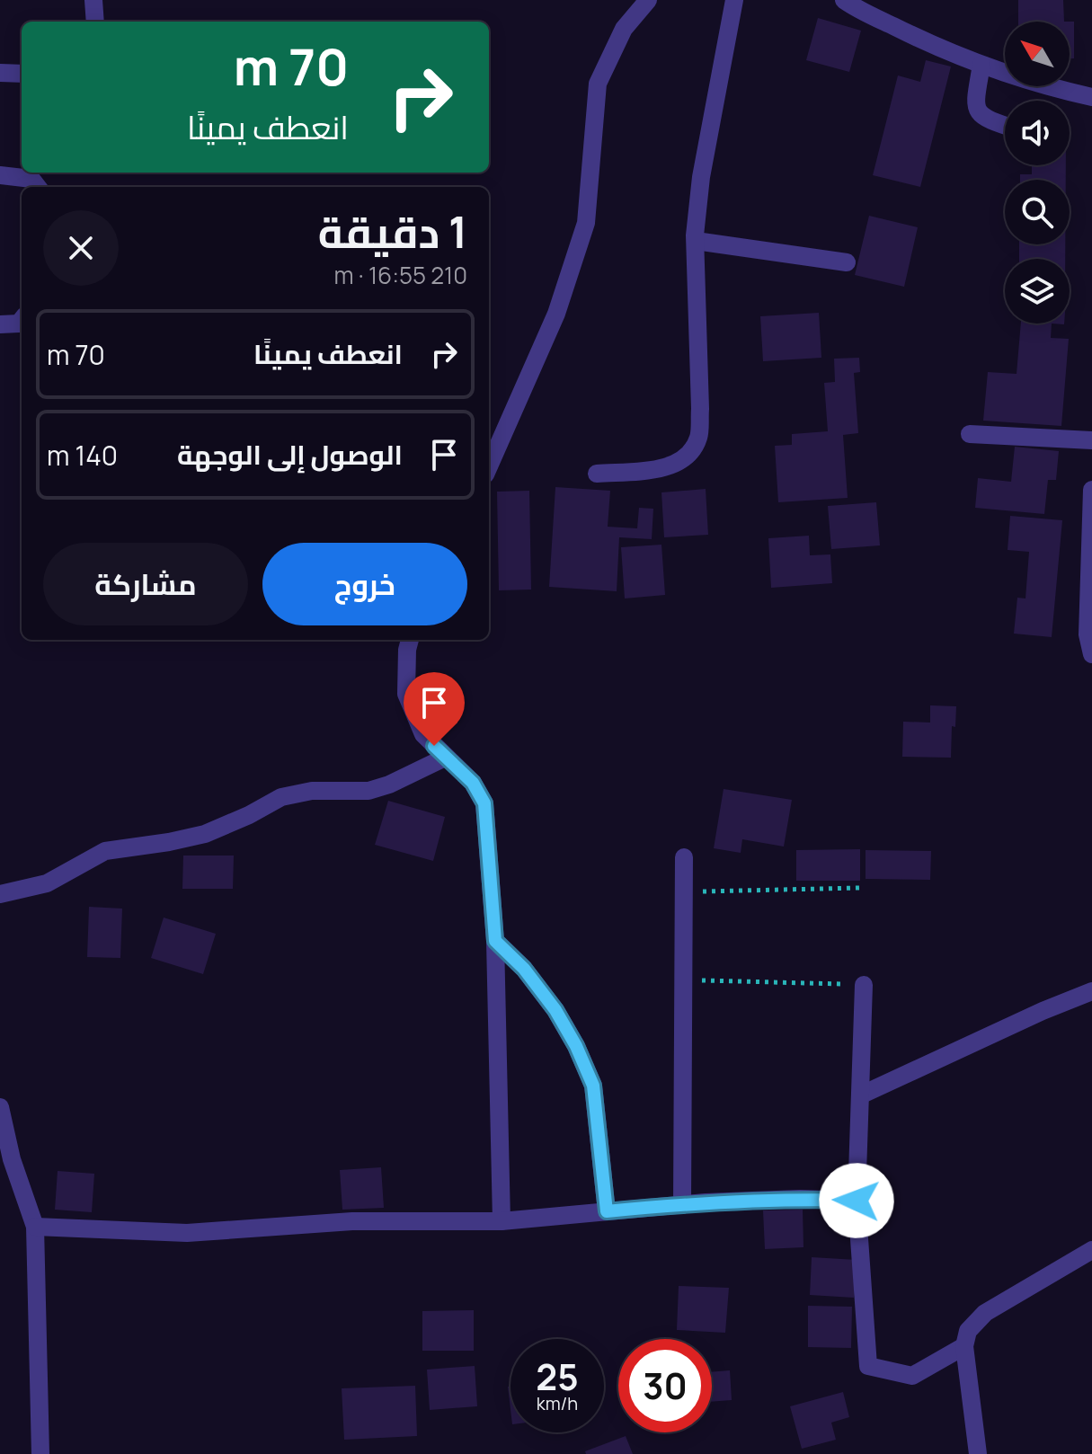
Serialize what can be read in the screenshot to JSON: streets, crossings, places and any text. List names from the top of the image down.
{
  "north": "top left",
  "page": {
    "turn": ["70 m", "انعطف يمينًا"],
    "heading": ["1 دقيقة", "210 m · 16:55"],
    "list": [
      {
        "name": "انعطف يمينًا",
        "value": "70 m"
      },
      {
        "name": "الوصول إلى الوجهة",
        "value": "140 m"
      }
    ],
    "buttons": ["خروج", "مشاركة"],
    "speed": "25 km/h",
    "limit": "30"
  }
}
